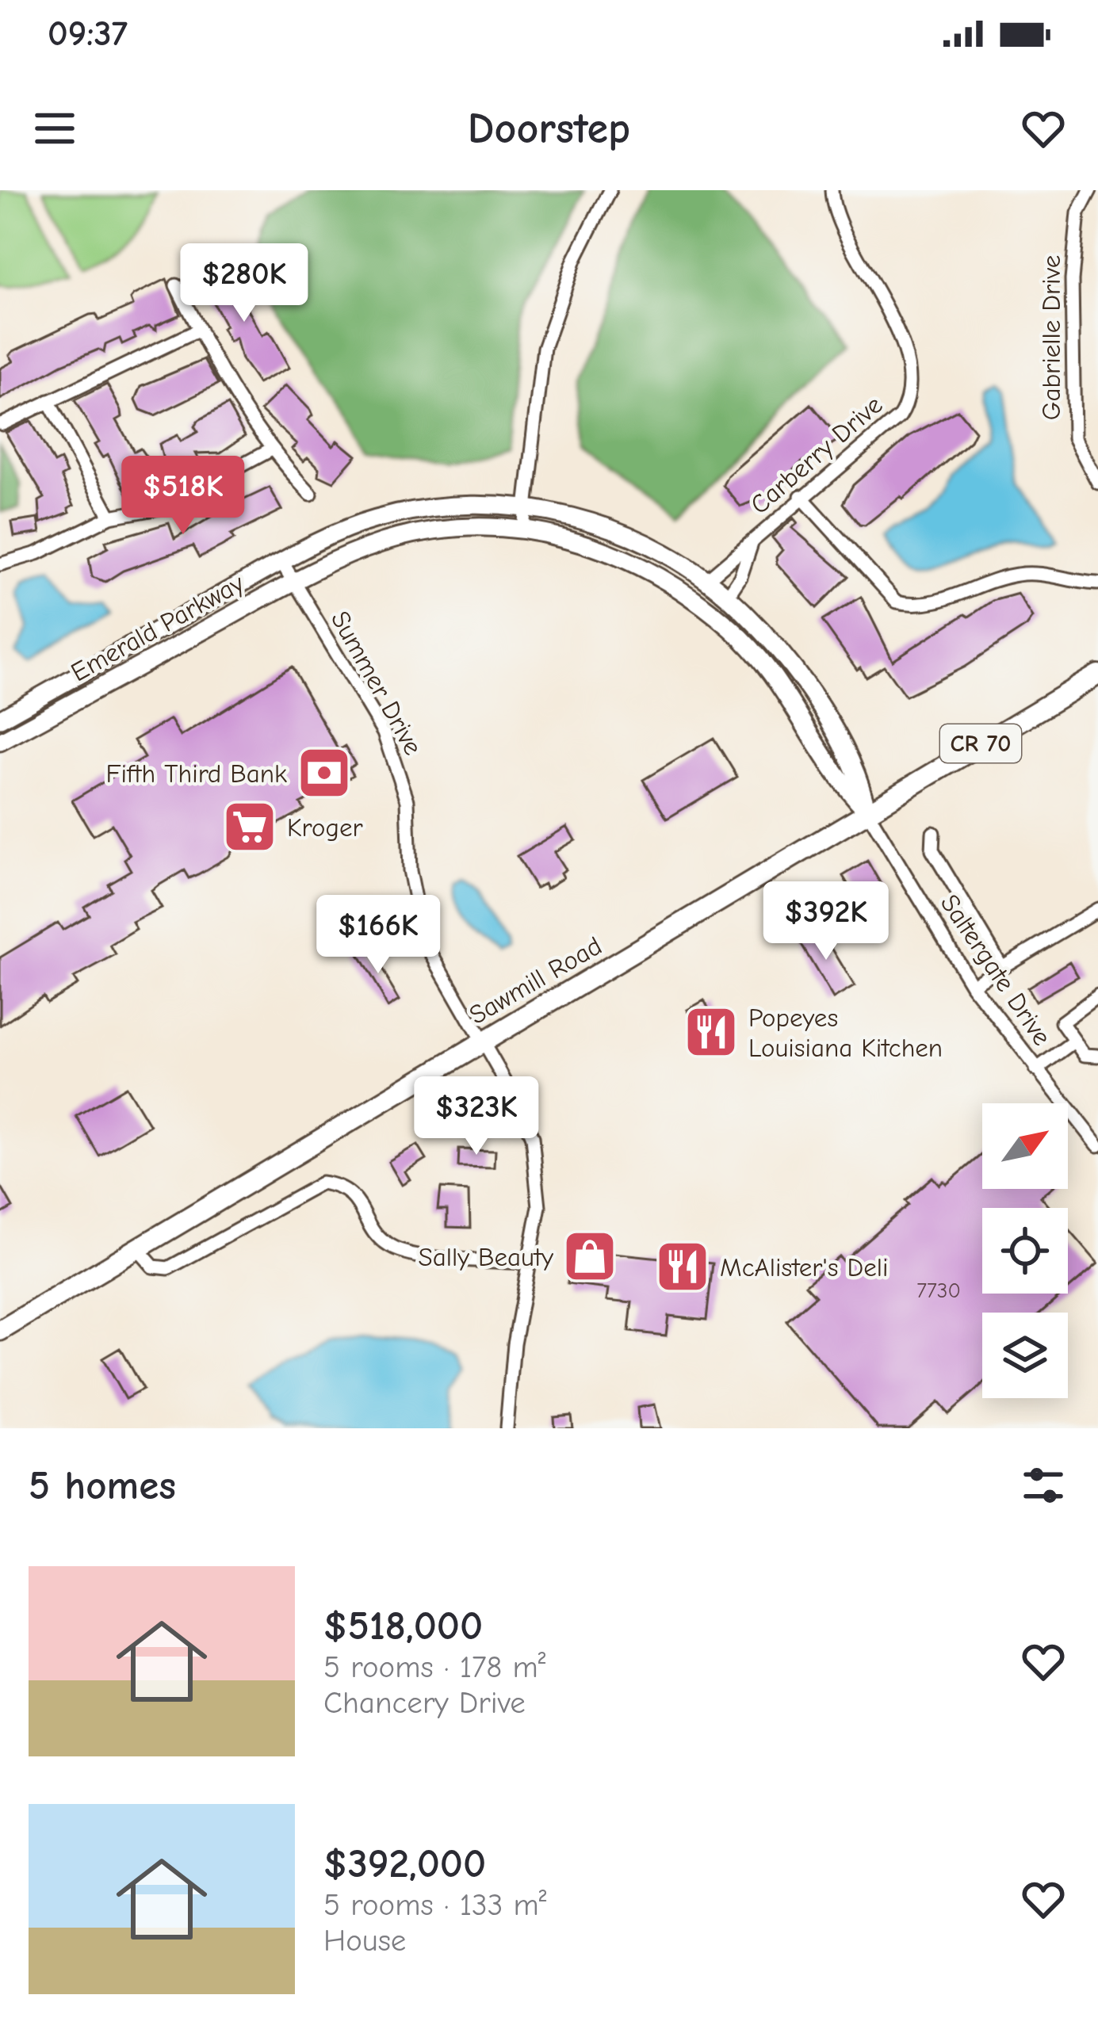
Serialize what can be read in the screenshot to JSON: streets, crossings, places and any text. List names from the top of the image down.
{
  "streets": {
    "main road": ["Emerald Parkway", "CR 70", "Sawmill Road"],
    "street": [
      "Gabrielle Drive",
      "Carberry Drive",
      "Summer Drive",
      "Saltergate Drive"
    ]
  },
  "crossings": [
    ["Carberry Drive", "Emerald Parkway"],
    ["Emerald Parkway", "Summer Drive"],
    ["Emerald Parkway", "Saltergate Drive"],
    ["Emerald Parkway", "Sawmill Road"],
    ["Summer Drive", "Sawmill Road"],
    ["Saltergate Drive", "Sawmill Road"]
  ],
  "places": {
    "bank": ["Fifth Third Bank"],
    "supermarket": ["Kroger"],
    "restaurant": ["Popeyes Louisiana Kitchen", "McAlister's Deli"],
    "shop": ["Sally Beauty"]
  },
  "house_numbers": ["7730"],
  "north": "top right",
  "page": {
    "status": "09:37",
    "header": "Doorstep",
    "price": [
      "$280K",
      "$518K",
      "$392K",
      "$166K",
      "$323K"
    ],
    "heading": "5 homes",
    "list": [
      {
        "name": "$518,000",
        "note": "5 rooms · 178 m² · Chancery Drive"
      },
      {
        "name": "$392,000",
        "note": "5 rooms · 133 m² · House"
      }
    ]
  }
}
